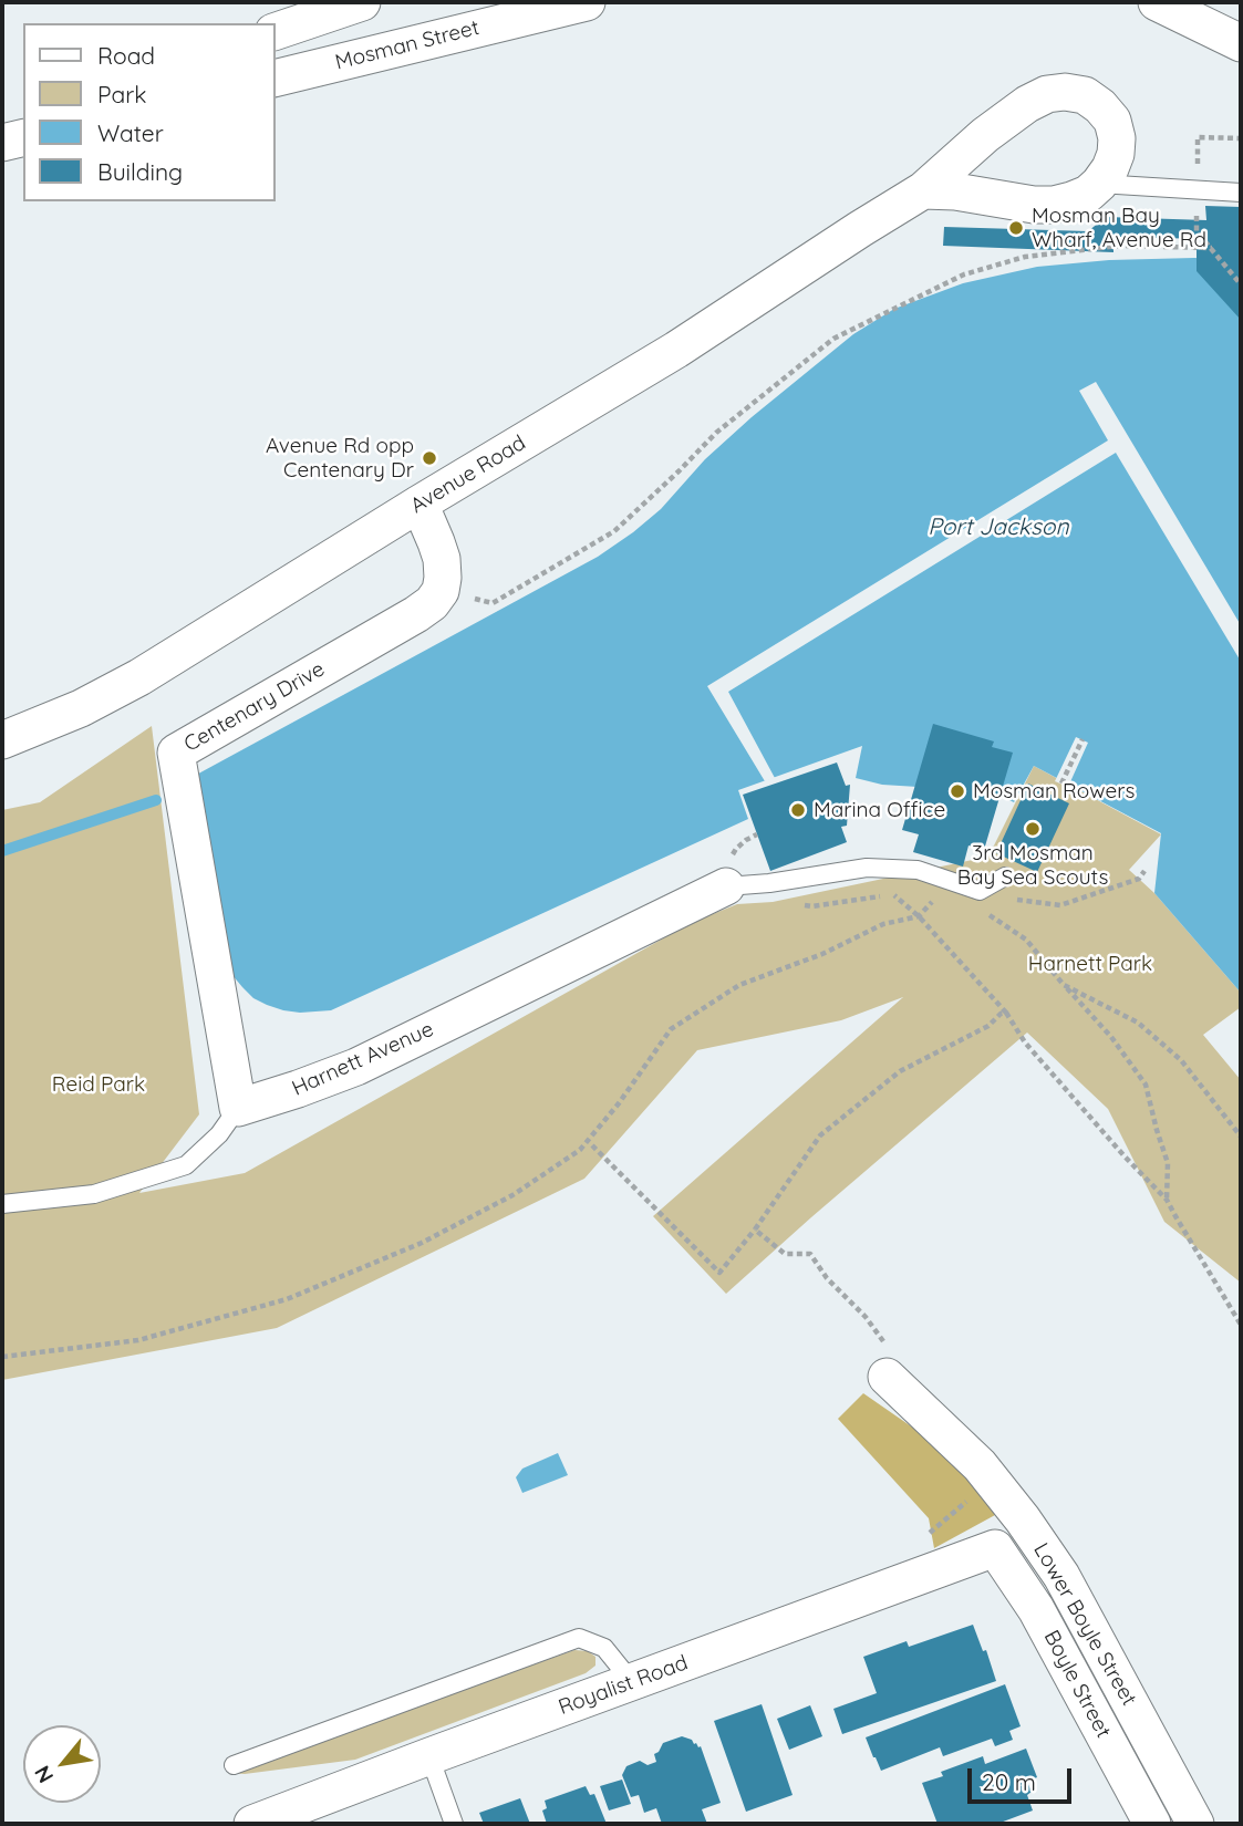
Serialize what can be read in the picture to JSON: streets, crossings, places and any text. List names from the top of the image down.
{
  "streets": {
    "street": [
      "Mosman Street",
      "Avenue Road",
      "Centenary Drive",
      "Harnett Avenue",
      "Lower Boyle Street",
      "Boyle Street",
      "Royalist Road"
    ]
  },
  "crossings": [
    ["Centenary Drive", "Harnett Avenue"],
    ["Boyle Street", "Royalist Road"]
  ],
  "water": ["Port Jackson"],
  "parks": ["Harnett Park", "Reid Park"],
  "places": [
    "Mosman Bay Wharf, Avenue Rd",
    "Avenue Rd opp Centenary Dr",
    "Mosman Rowers",
    "Marina Office",
    "3rd Mosman Bay Sea Scouts"
  ],
  "legend": [
    "Road",
    "Park",
    "Water",
    "Building"
  ],
  "scale_bar": "20 m",
  "north": "bottom left"
}
